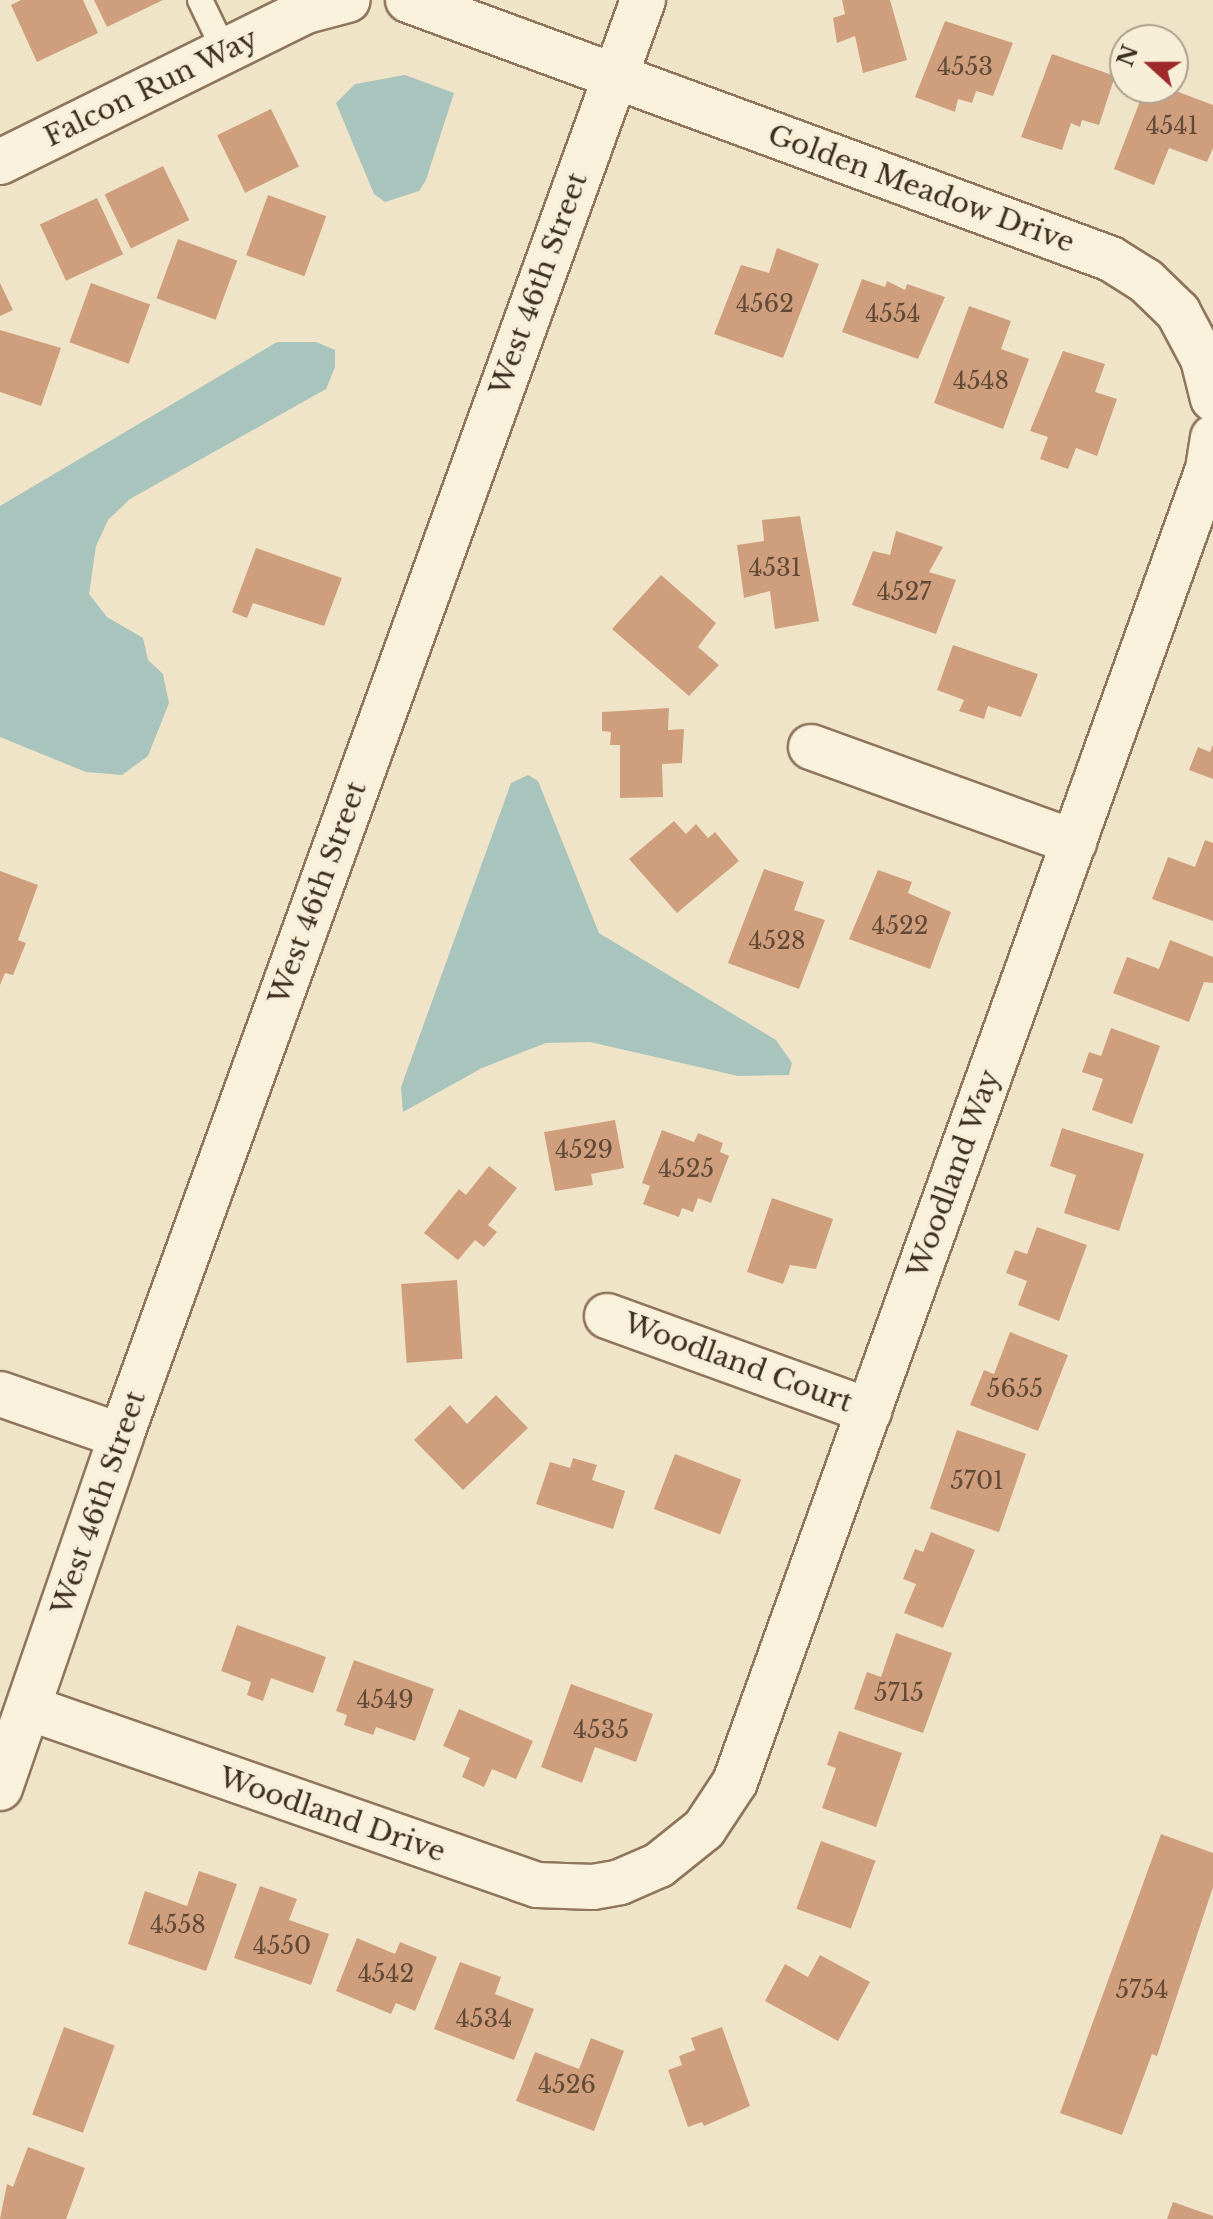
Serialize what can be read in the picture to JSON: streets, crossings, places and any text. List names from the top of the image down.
{
  "streets": {
    "street": [
      "Falcon Run Way",
      "Golden Meadow Drive",
      "West 46th Street",
      "Woodland Way",
      "Woodland Court",
      "Woodland Drive"
    ]
  },
  "crossings": [
    ["Golden Meadow Drive", "West 46th Street"],
    ["West 46th Street", "Woodland Drive"],
    ["Woodland Way", "Woodland Court"],
    ["Woodland Way", "Woodland Drive"]
  ],
  "house_numbers": [
    "4553",
    "4541",
    "4562",
    "4554",
    "4548",
    "4531",
    "4527",
    "4522",
    "4528",
    "4529",
    "4525",
    "5655",
    "5701",
    "5715",
    "4549",
    "4535",
    "4558",
    "4550",
    "4542",
    "5754",
    "4534",
    "4526"
  ],
  "north": "left"
}
